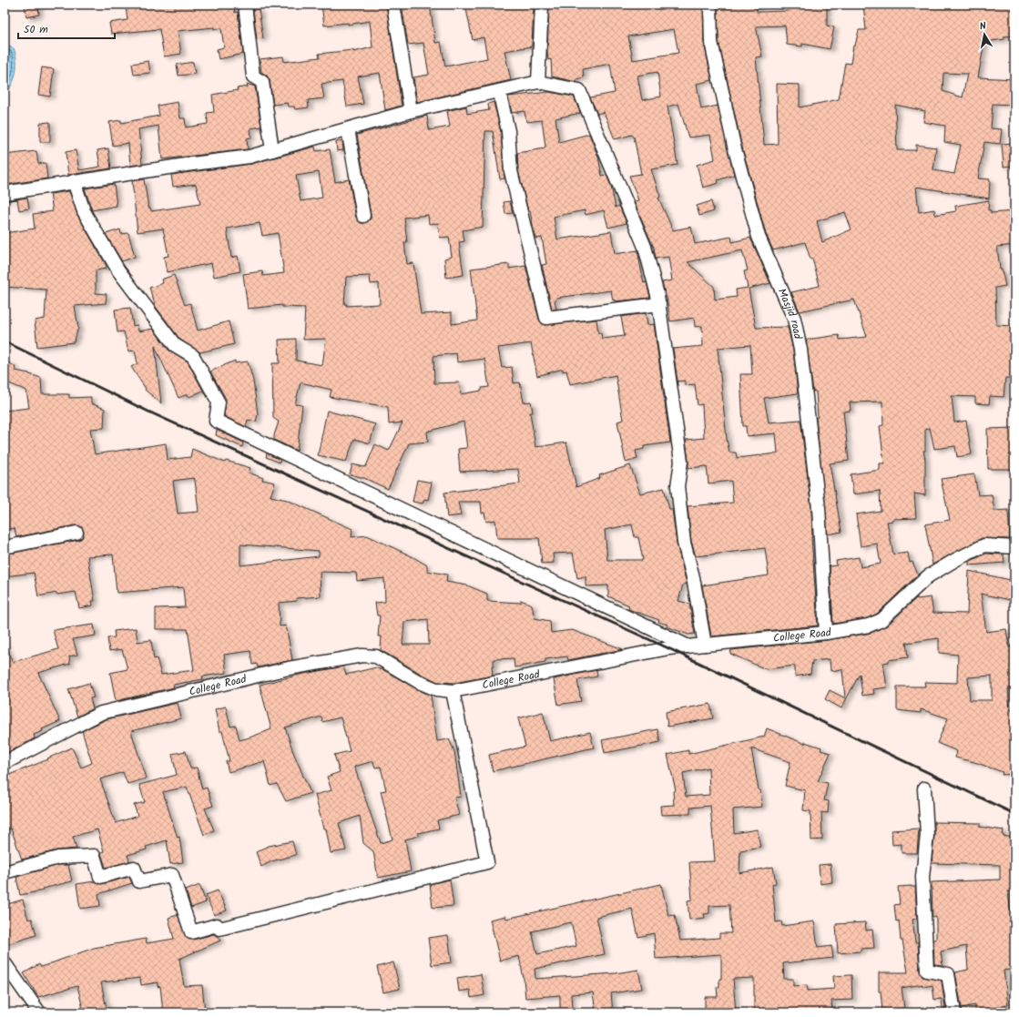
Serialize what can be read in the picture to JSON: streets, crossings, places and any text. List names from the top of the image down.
{
  "streets": {
    "street": ["Masjid road", "College Road"]
  },
  "crossings": [
    ["Masjid road", "College Road"]
  ],
  "scale_bar": "50 m",
  "north": "top"
}
